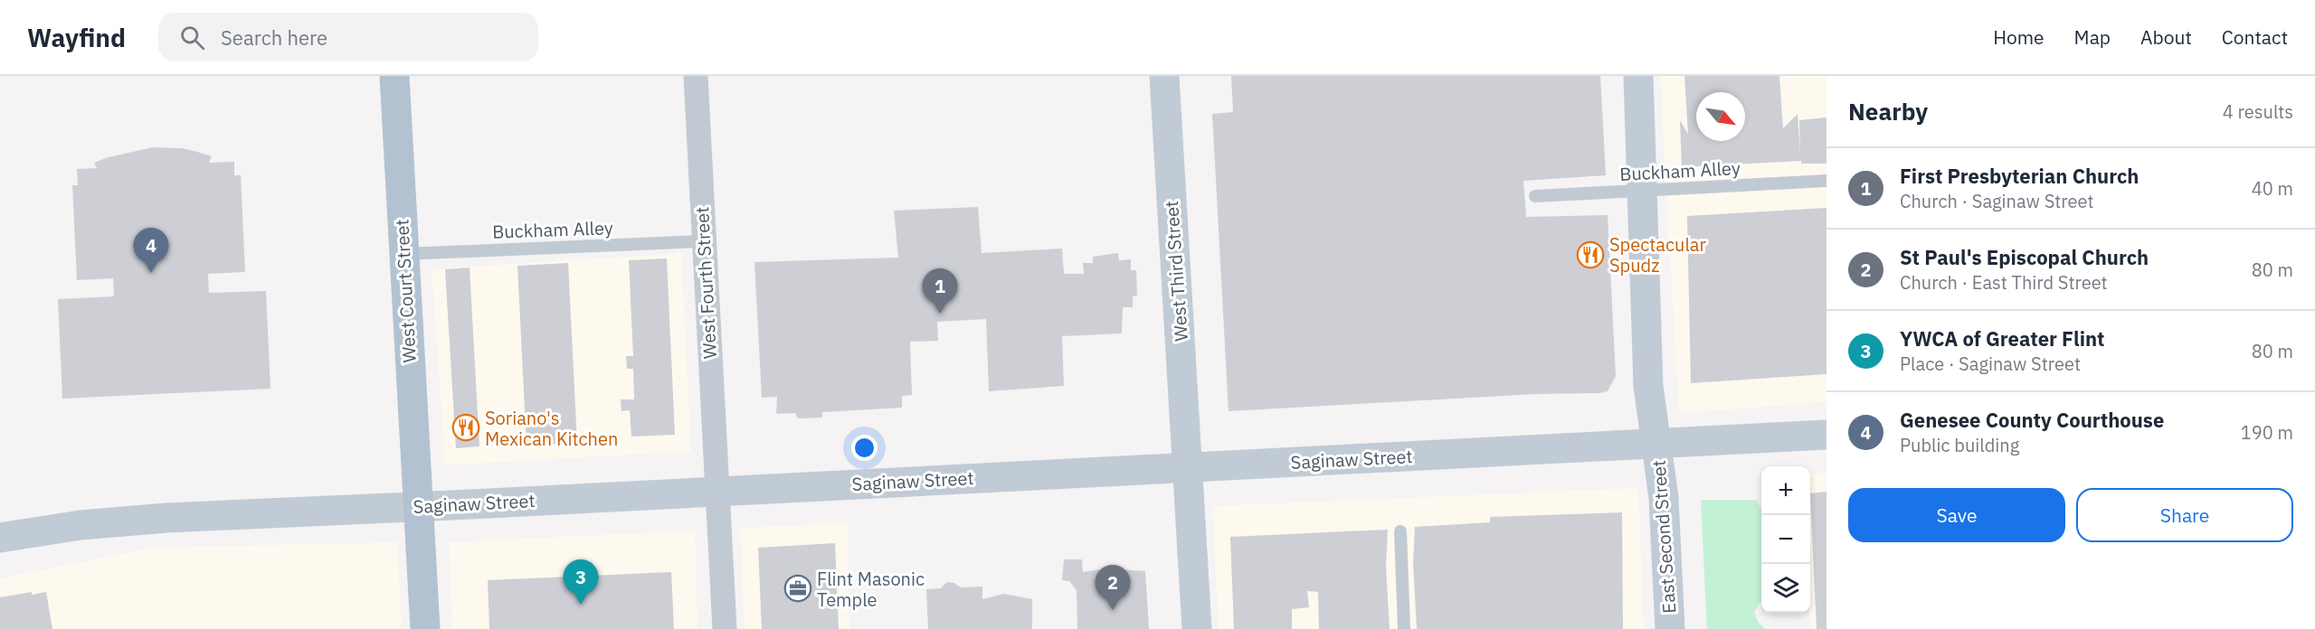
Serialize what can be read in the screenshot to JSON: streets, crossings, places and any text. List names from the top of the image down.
{
  "streets": {
    "main road": [
      "West Third Street",
      "West Court Street",
      "Saginaw Street",
      "East Second Street"
    ],
    "street": ["West Fourth Street"],
    "lane": ["Buckham Alley"]
  },
  "crossings": [
    ["Buckham Alley", "West Fourth Street"],
    ["Buckham Alley", "West Court Street"],
    ["Buckham Alley", "East Second Street"],
    ["West Third Street", "Saginaw Street"],
    ["West Fourth Street", "Saginaw Street"],
    ["West Court Street", "Saginaw Street"],
    ["Saginaw Street", "East Second Street"]
  ],
  "places": {
    "restaurant": ["Spectacular Spudz", "Soriano's Mexican Kitchen"],
    "office": ["Flint Masonic Temple"]
  },
  "north": "bottom right",
  "page": {
    "header": "Wayfind",
    "search": "Search here",
    "nav": [
      "Home",
      "Map",
      "About",
      "Contact"
    ],
    "heading": ["Nearby", "4 results"],
    "list": [
      {
        "mark": "1",
        "name": "First Presbyterian Church",
        "note": "Church · Saginaw Street",
        "value": "40 m"
      },
      {
        "mark": "2",
        "name": "St Paul's Episcopal Church",
        "note": "Church · East Third Street",
        "value": "80 m"
      },
      {
        "mark": "3",
        "name": "YWCA of Greater Flint",
        "note": "Place · Saginaw Street",
        "value": "80 m"
      },
      {
        "mark": "4",
        "name": "Genesee County Courthouse",
        "note": "Public building",
        "value": "190 m"
      }
    ],
    "pins": [
      "4",
      "1",
      "3",
      "2"
    ],
    "map_buttons": ["+", "−"],
    "buttons": ["Save", "Share"]
  }
}
